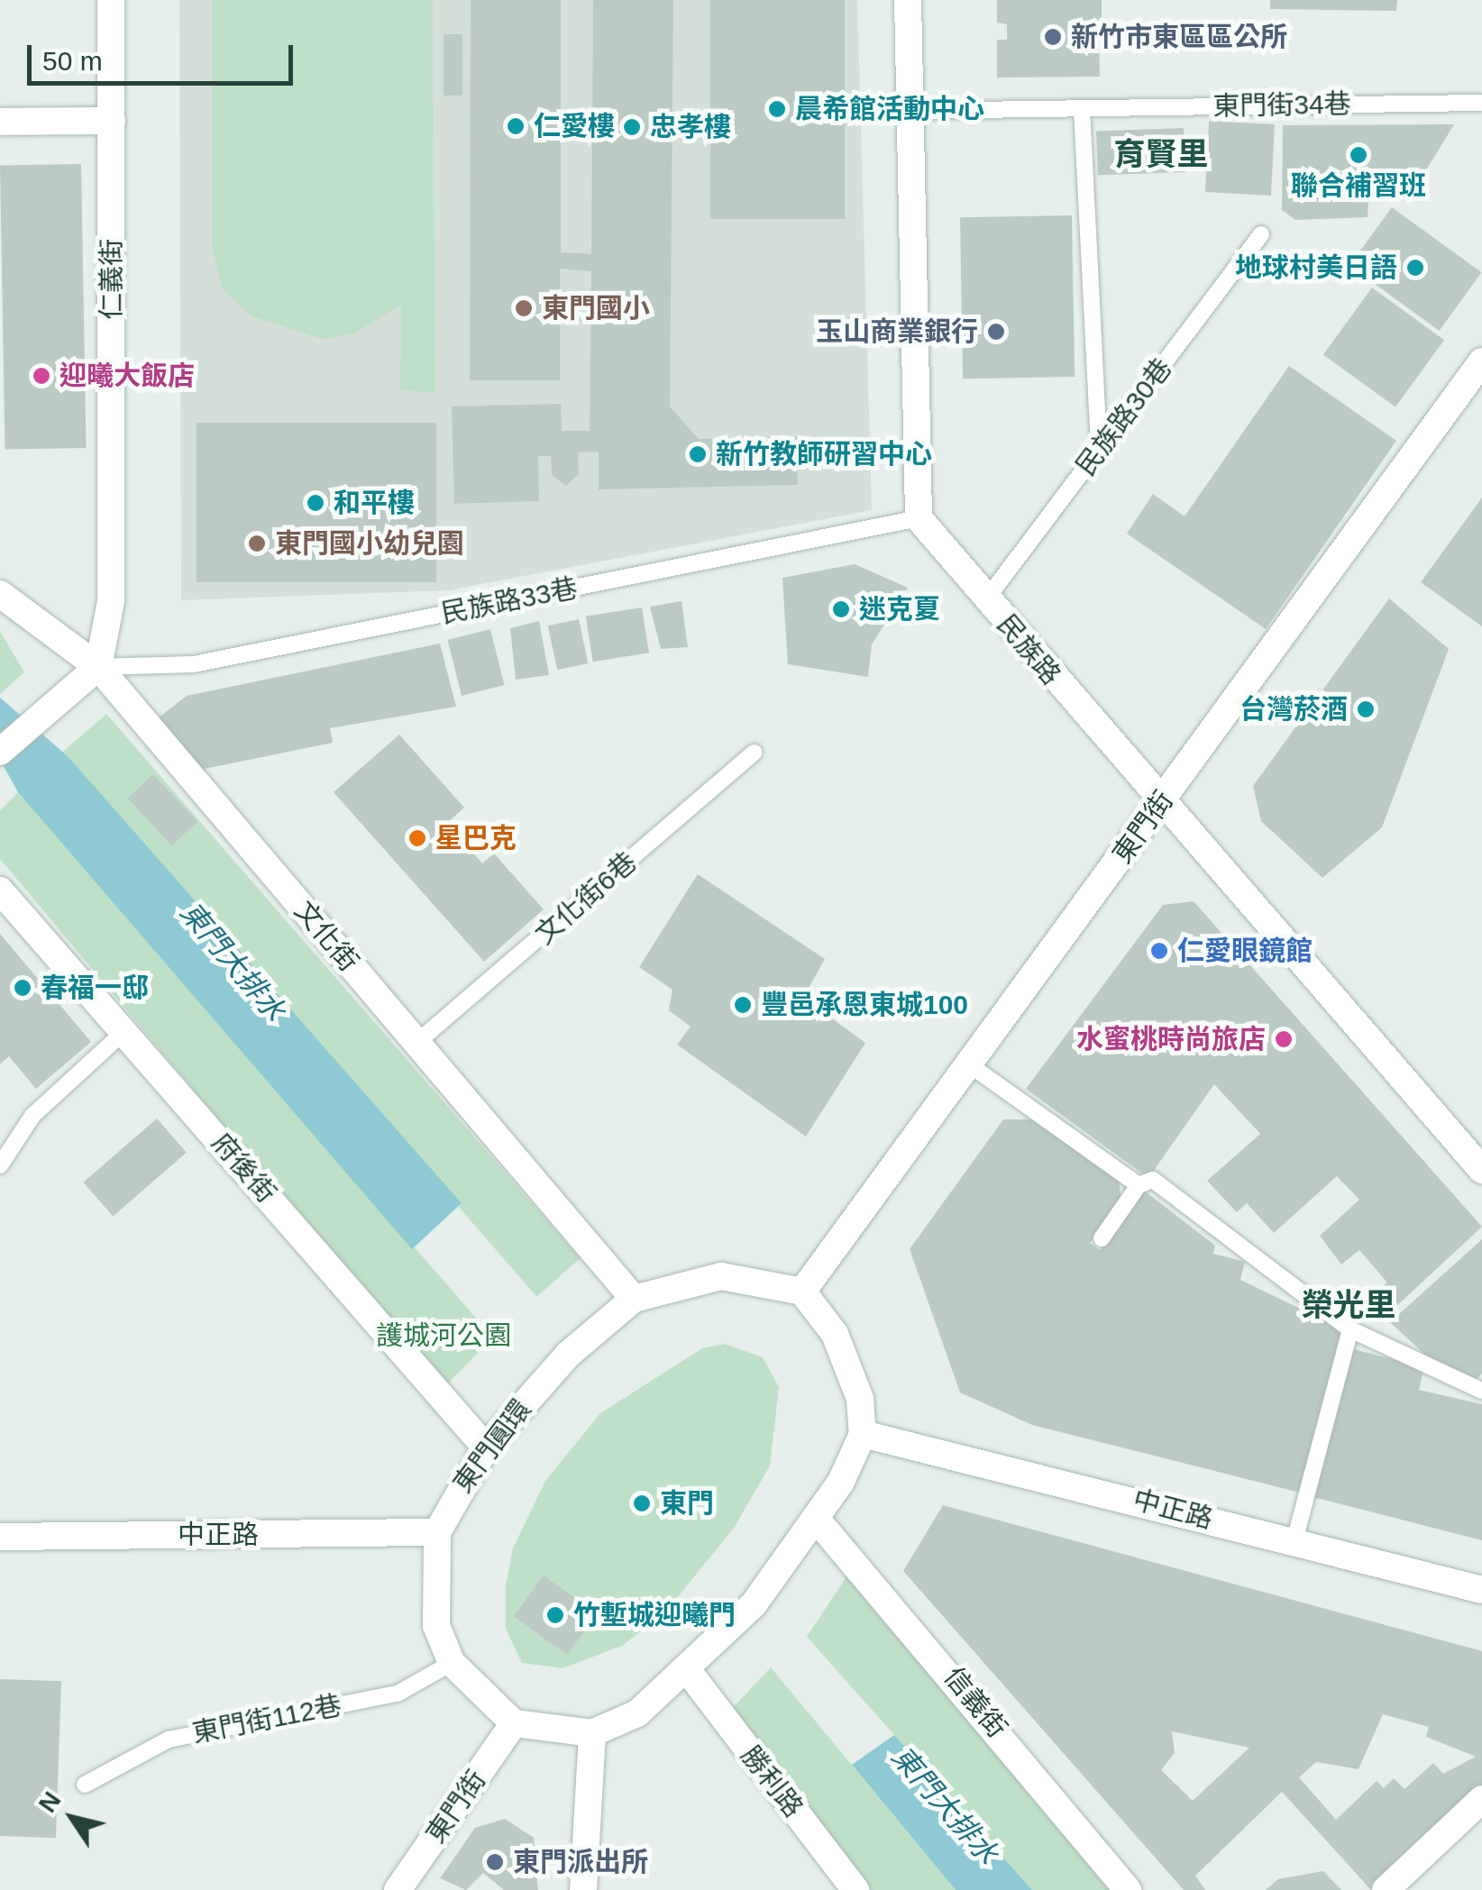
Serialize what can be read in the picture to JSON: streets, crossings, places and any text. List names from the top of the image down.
{
  "streets": {
    "street": [
      "仁義街",
      "民族路",
      "東門街",
      "文化街",
      "府後街",
      "東門圓環",
      "中正路",
      "信義街",
      "勝利路"
    ],
    "lane": [
      "東門街34巷",
      "民族路30巷",
      "民族路33巷",
      "文化街6巷",
      "東門街112巷"
    ]
  },
  "crossings": [
    ["仁義街", "民族路33巷"],
    ["仁義街", "文化街"],
    ["民族路30巷", "民族路"],
    ["民族路33巷", "民族路"],
    ["民族路33巷", "文化街"],
    ["民族路", "東門街"],
    ["東門街", "東門圓環"],
    ["文化街6巷", "文化街"],
    ["文化街", "東門圓環"],
    ["府後街", "東門圓環"],
    ["東門圓環", "中正路"]
  ],
  "districts": ["育賢里", "榮光里"],
  "water": ["東門大排水"],
  "parks": ["護城河公園"],
  "places": [
    "新竹市東區區公所",
    "晨希館活動中心",
    "仁愛樓",
    "忠孝樓",
    "聯合補習班",
    "地球村美日語",
    "東門國小",
    "玉山商業銀行",
    "迎曦大飯店",
    "新竹教師研習中心",
    "和平樓",
    "東門國小幼兒園",
    "迷克夏",
    "台灣菸酒",
    "星巴克",
    "仁愛眼鏡館",
    "春福一邸",
    "豐邑承恩東城100",
    "水蜜桃時尚旅店",
    "東門",
    "竹塹城迎曦門",
    "東門派出所"
  ],
  "scale_bar": "50 m",
  "north": "top left"
}
